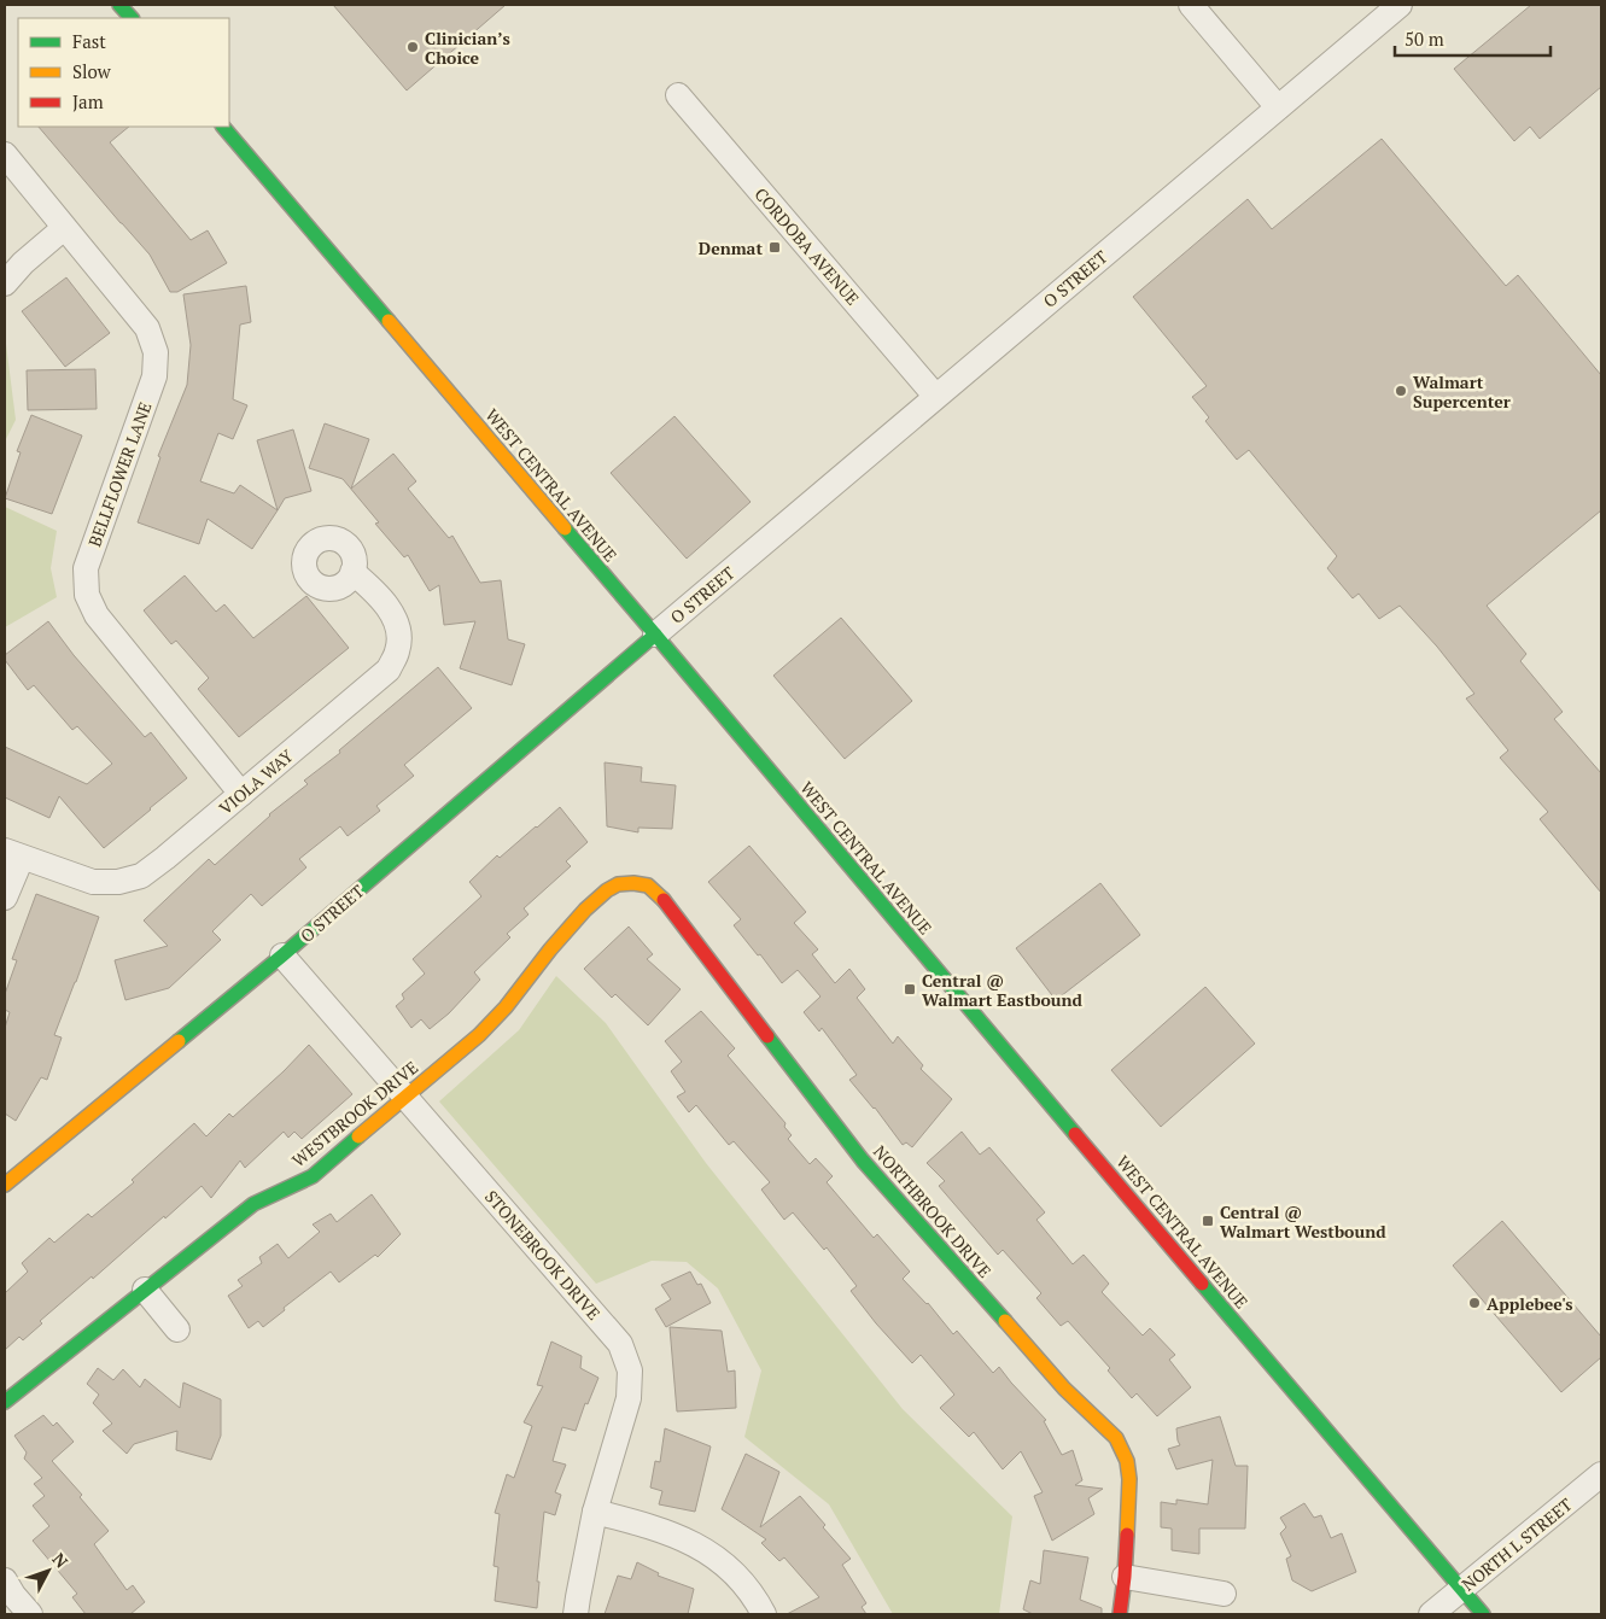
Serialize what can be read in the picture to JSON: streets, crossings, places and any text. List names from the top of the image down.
{
  "streets": {
    "street": [
      "CORDOBA AVENUE",
      "O STREET",
      "BELLFLOWER LANE",
      "WEST CENTRAL AVENUE",
      "VIOLA WAY",
      "WESTBROOK DRIVE",
      "NORTHBROOK DRIVE",
      "STONEBROOK DRIVE",
      "NORTH L STREET"
    ]
  },
  "crossings": [
    ["CORDOBA AVENUE", "O STREET"],
    ["O STREET", "WEST CENTRAL AVENUE"],
    ["O STREET", "STONEBROOK DRIVE"],
    ["BELLFLOWER LANE", "VIOLA WAY"],
    ["WEST CENTRAL AVENUE", "NORTH L STREET"],
    ["WESTBROOK DRIVE", "NORTHBROOK DRIVE"],
    ["WESTBROOK DRIVE", "STONEBROOK DRIVE"]
  ],
  "places": {
    "other": ["Clinician’s Choice", "Walmart Supercenter", "Applebee's"],
    "transit": ["Denmat", "Central @ Walmart Eastbound", "Central @ Walmart Westbound"]
  },
  "legend": ["Fast", "Slow", "Jam"],
  "scale_bar": "50 m",
  "north": "top right"
}
